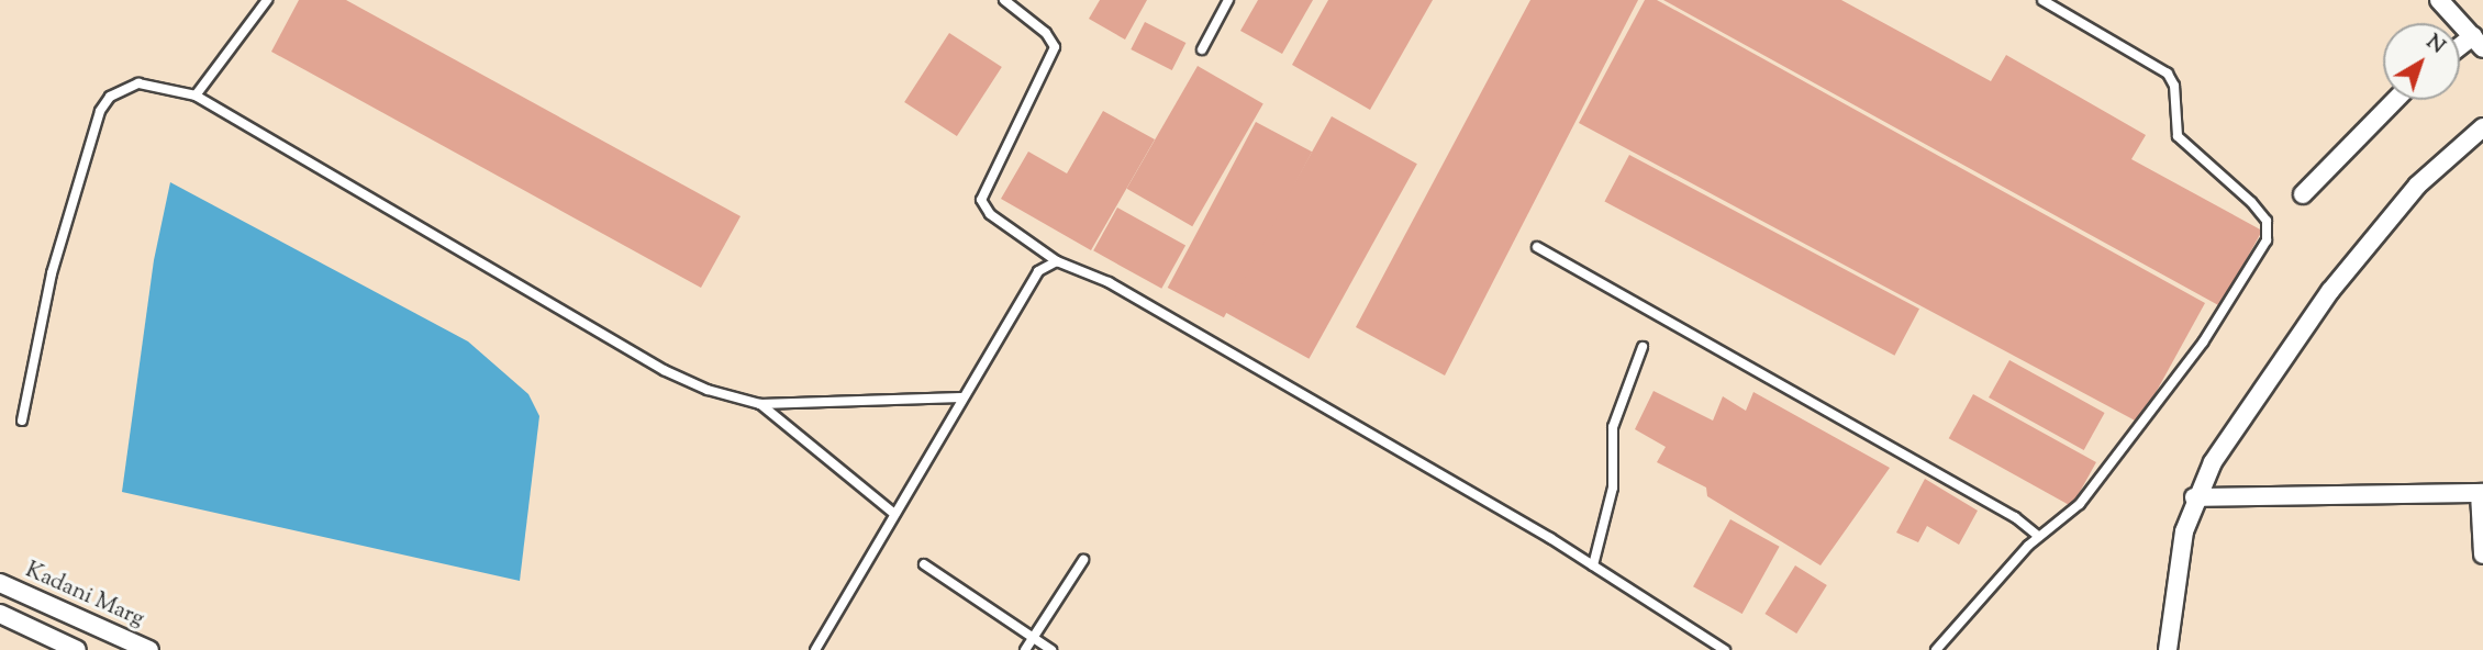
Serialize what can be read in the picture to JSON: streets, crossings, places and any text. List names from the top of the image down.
{
  "streets": {
    "street": ["Kadani Marg"]
  },
  "north": "top right"
}
